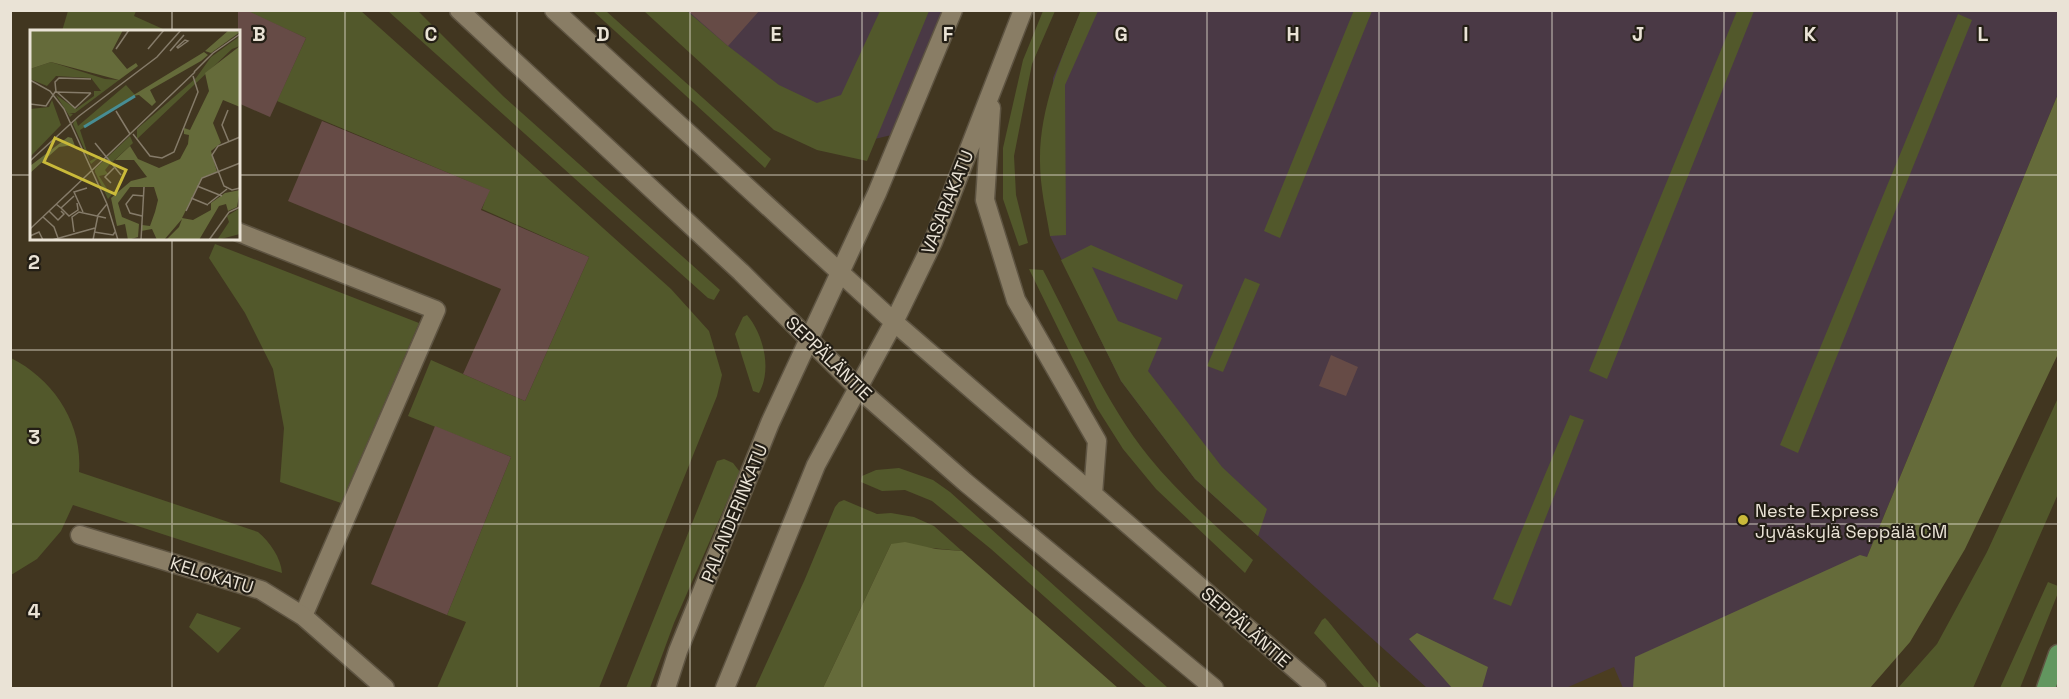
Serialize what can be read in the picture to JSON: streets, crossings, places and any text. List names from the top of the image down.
{
  "streets": {
    "street": [
      "VASARAKATU",
      "SEPPÄLÄNTIE",
      "PALANDERINKATU",
      "KELOKATU"
    ]
  },
  "crossings": [
    ["VASARAKATU", "SEPPÄLÄNTIE"],
    ["SEPPÄLÄNTIE", "PALANDERINKATU"]
  ],
  "places": ["Neste Express Jyväskylä Seppälä CM"],
  "grid": {
    "columns": [
      "B",
      "C",
      "D",
      "E",
      "F",
      "G",
      "H",
      "I",
      "J",
      "K",
      "L"
    ],
    "rows": ["2", "3", "4"]
  }
}
